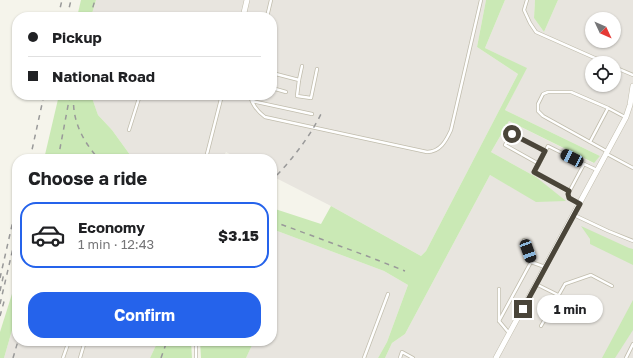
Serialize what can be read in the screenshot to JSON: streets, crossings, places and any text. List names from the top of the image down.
{
  "north": "bottom right",
  "page": {
    "banner": ["Pickup", "National Road"],
    "heading": "Choose a ride",
    "list": [
      {
        "name": "Economy",
        "note": "1 min · 12:43",
        "value": "$3.15"
      }
    ],
    "buttons": "Confirm",
    "bubble": "1 min"
  }
}
